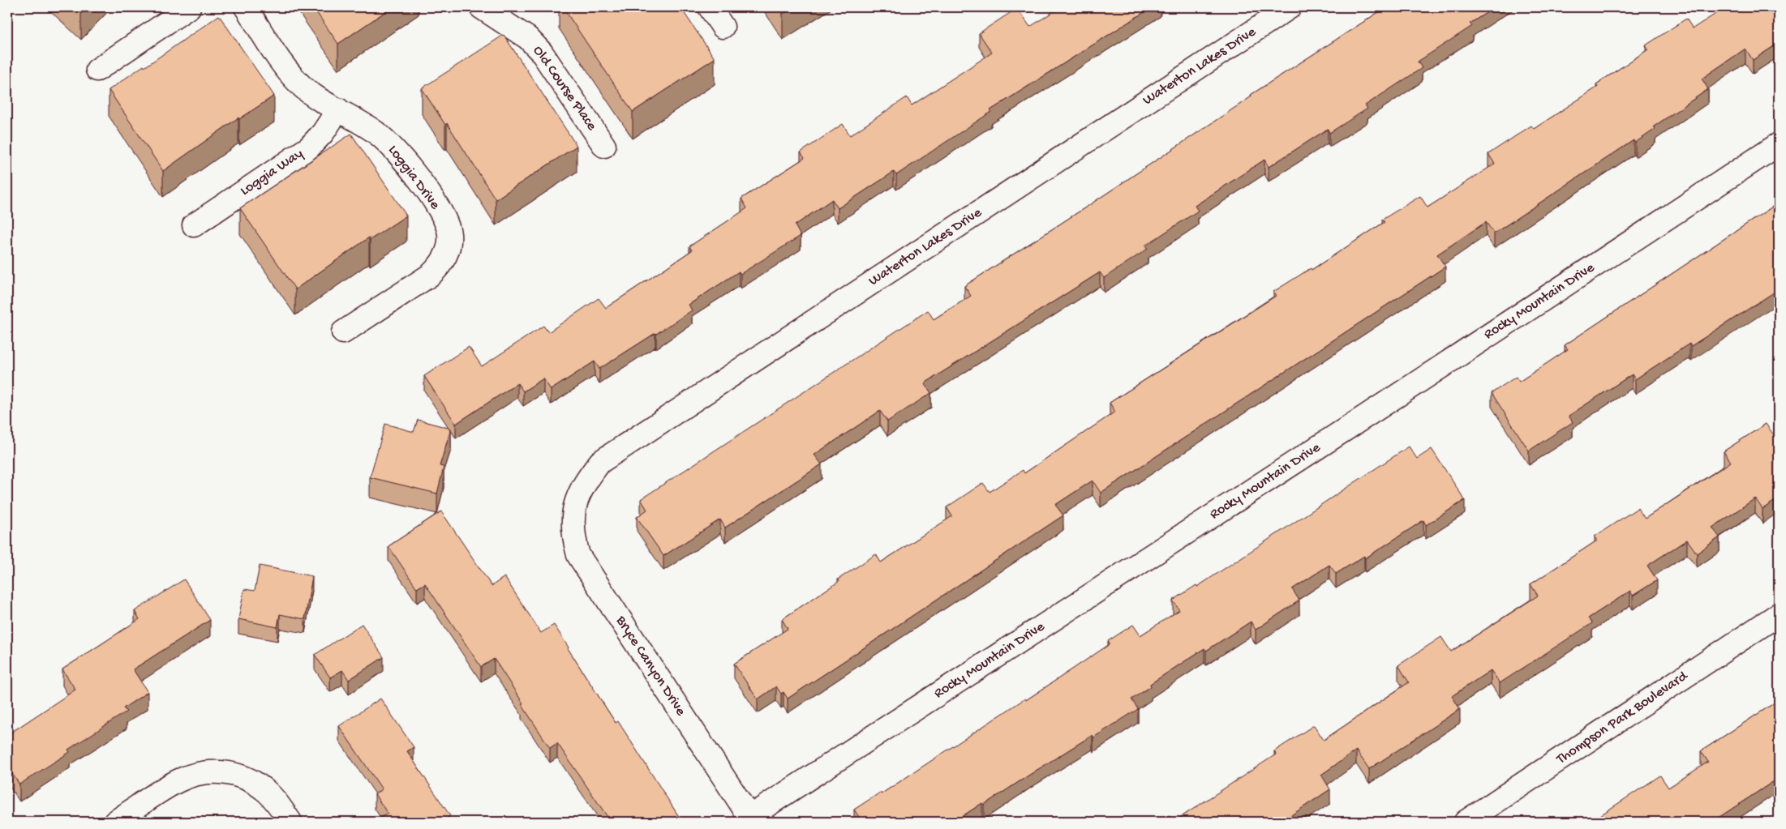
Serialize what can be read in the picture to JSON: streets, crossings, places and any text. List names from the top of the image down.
{
  "streets": {
    "street": [
      "Waterton Lakes Drive",
      "Old Course Place",
      "Loggia Way",
      "Loggia Drive",
      "Rocky Mountain Drive",
      "Bryce Canyon Drive",
      "Thompson Park Boulevard"
    ]
  },
  "crossings": [
    ["Waterton Lakes Drive", "Bryce Canyon Drive"],
    ["Loggia Way", "Loggia Drive"],
    ["Rocky Mountain Drive", "Bryce Canyon Drive"]
  ]
}
